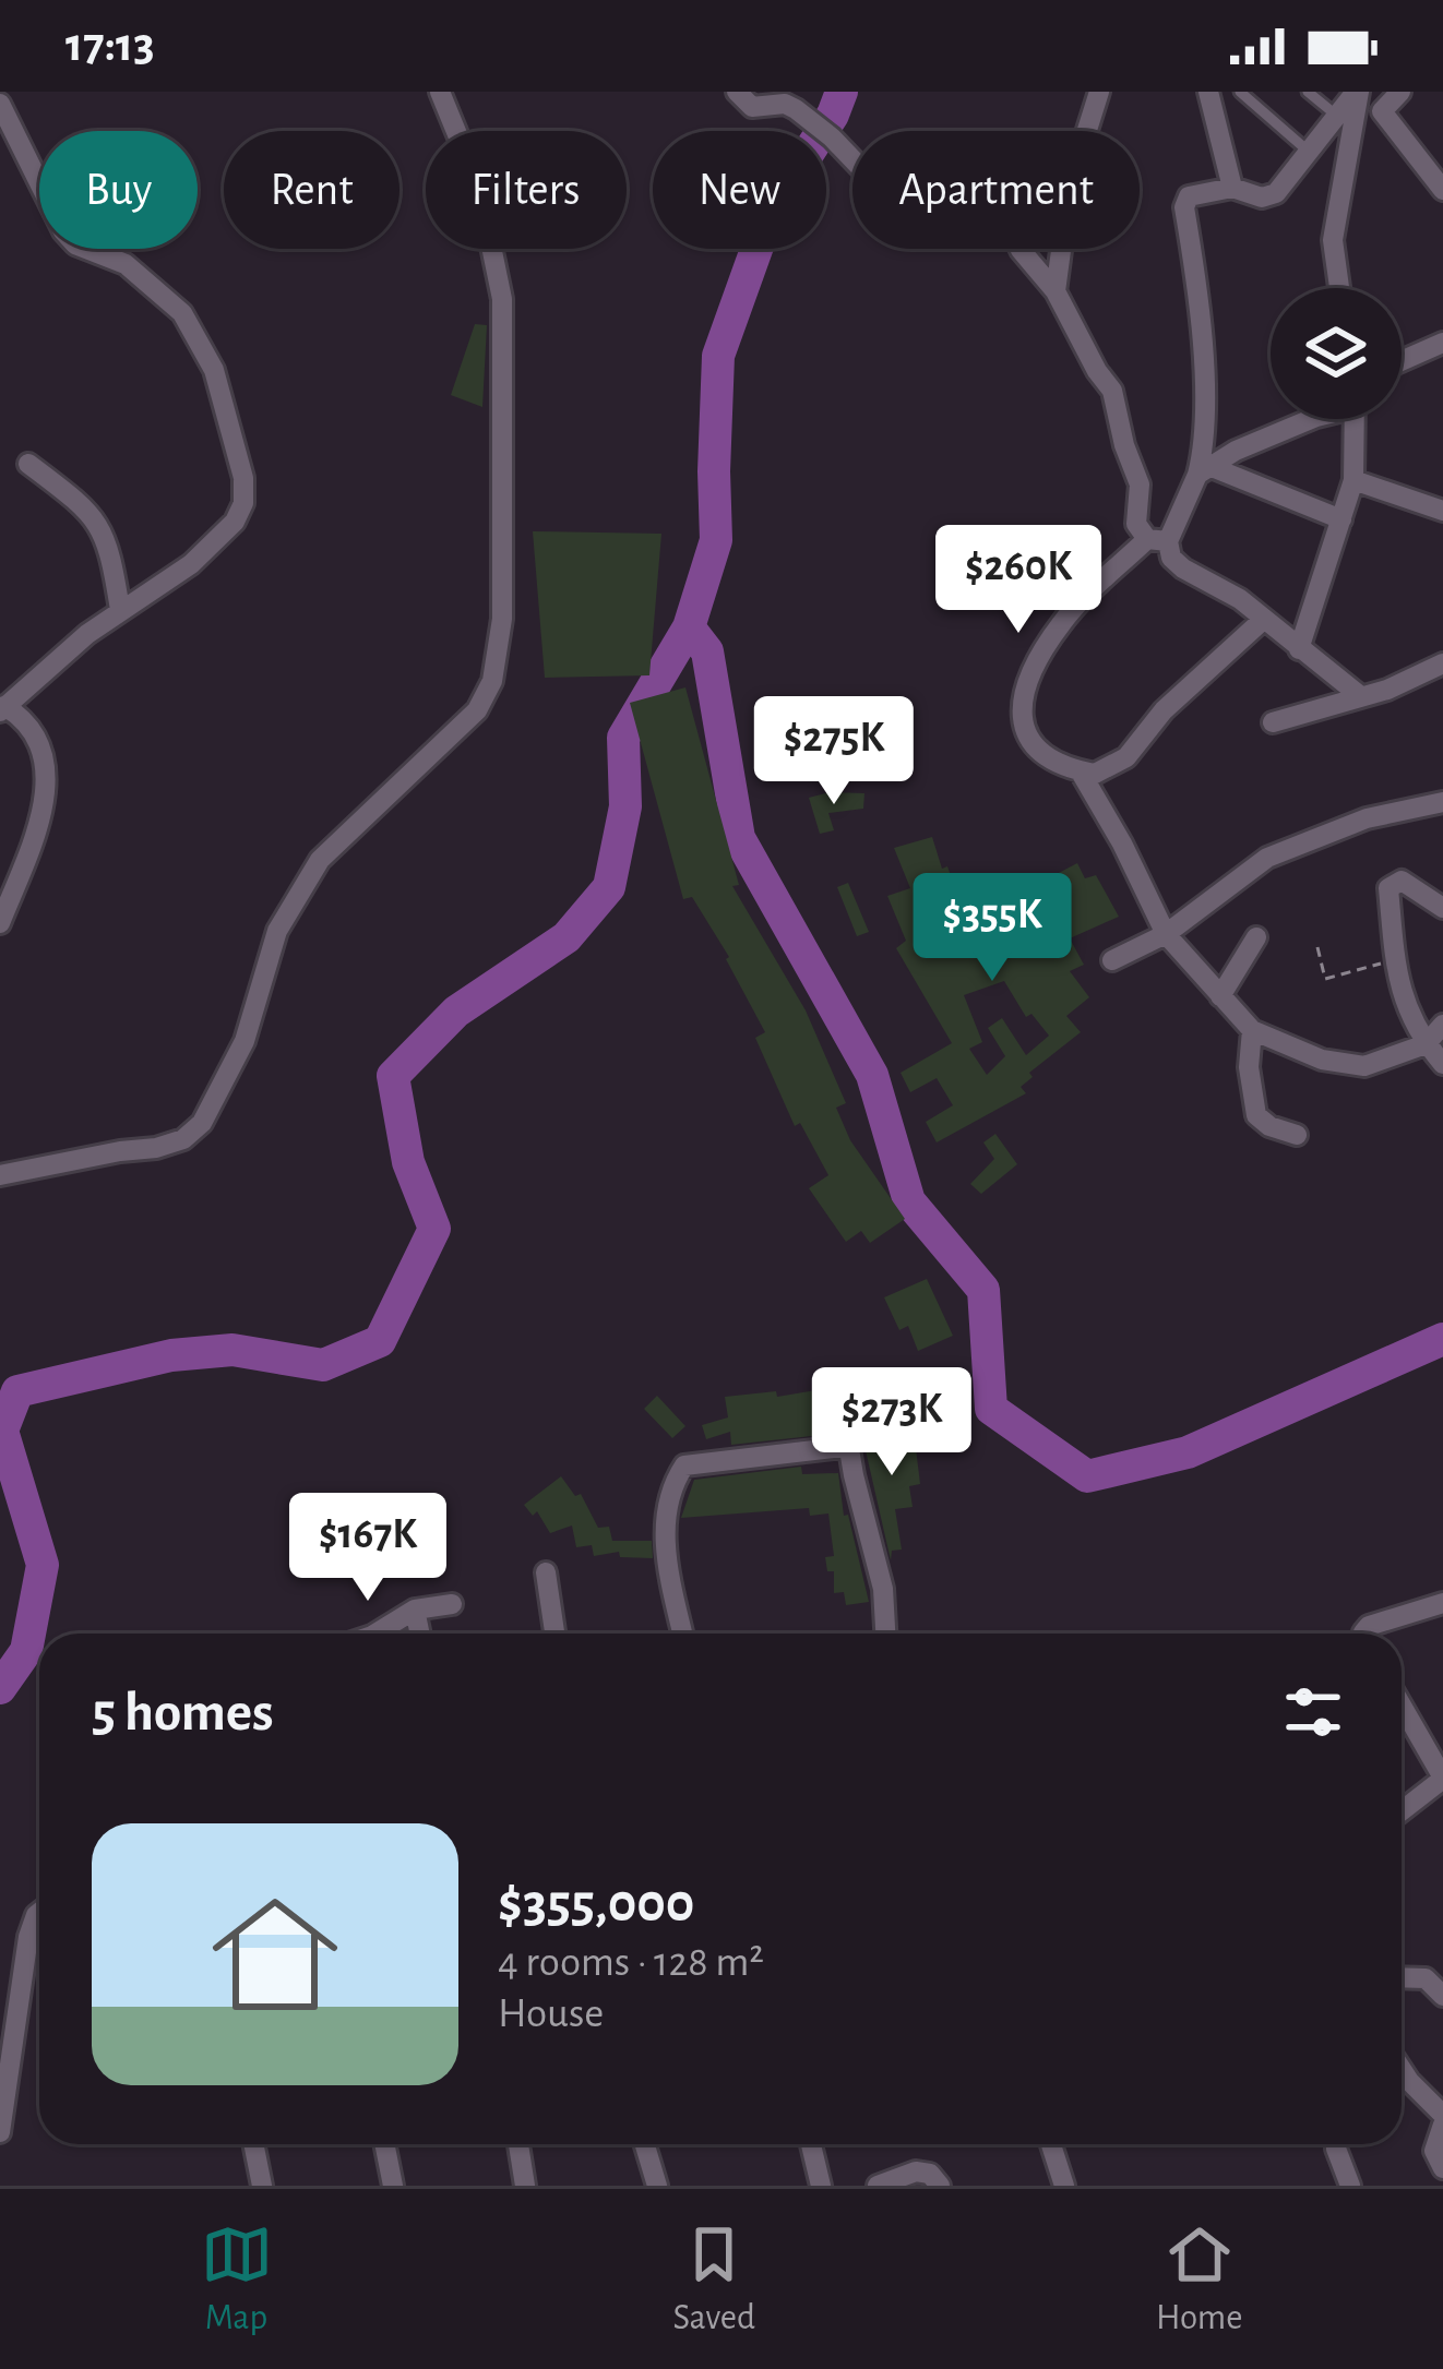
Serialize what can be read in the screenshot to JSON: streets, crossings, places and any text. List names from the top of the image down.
{
  "page": {
    "status": "17:13",
    "chip": [
      "Buy",
      "Rent",
      "Filters",
      "New",
      "Apartment"
    ],
    "price": [
      "$260K",
      "$275K",
      "$355K",
      "$273K",
      "$167K"
    ],
    "heading": "5 homes",
    "list": [
      {
        "name": "$355,000",
        "note": "4 rooms · 128 m² · House"
      }
    ],
    "tabs": ["Map", "Saved", "Home"]
  }
}
